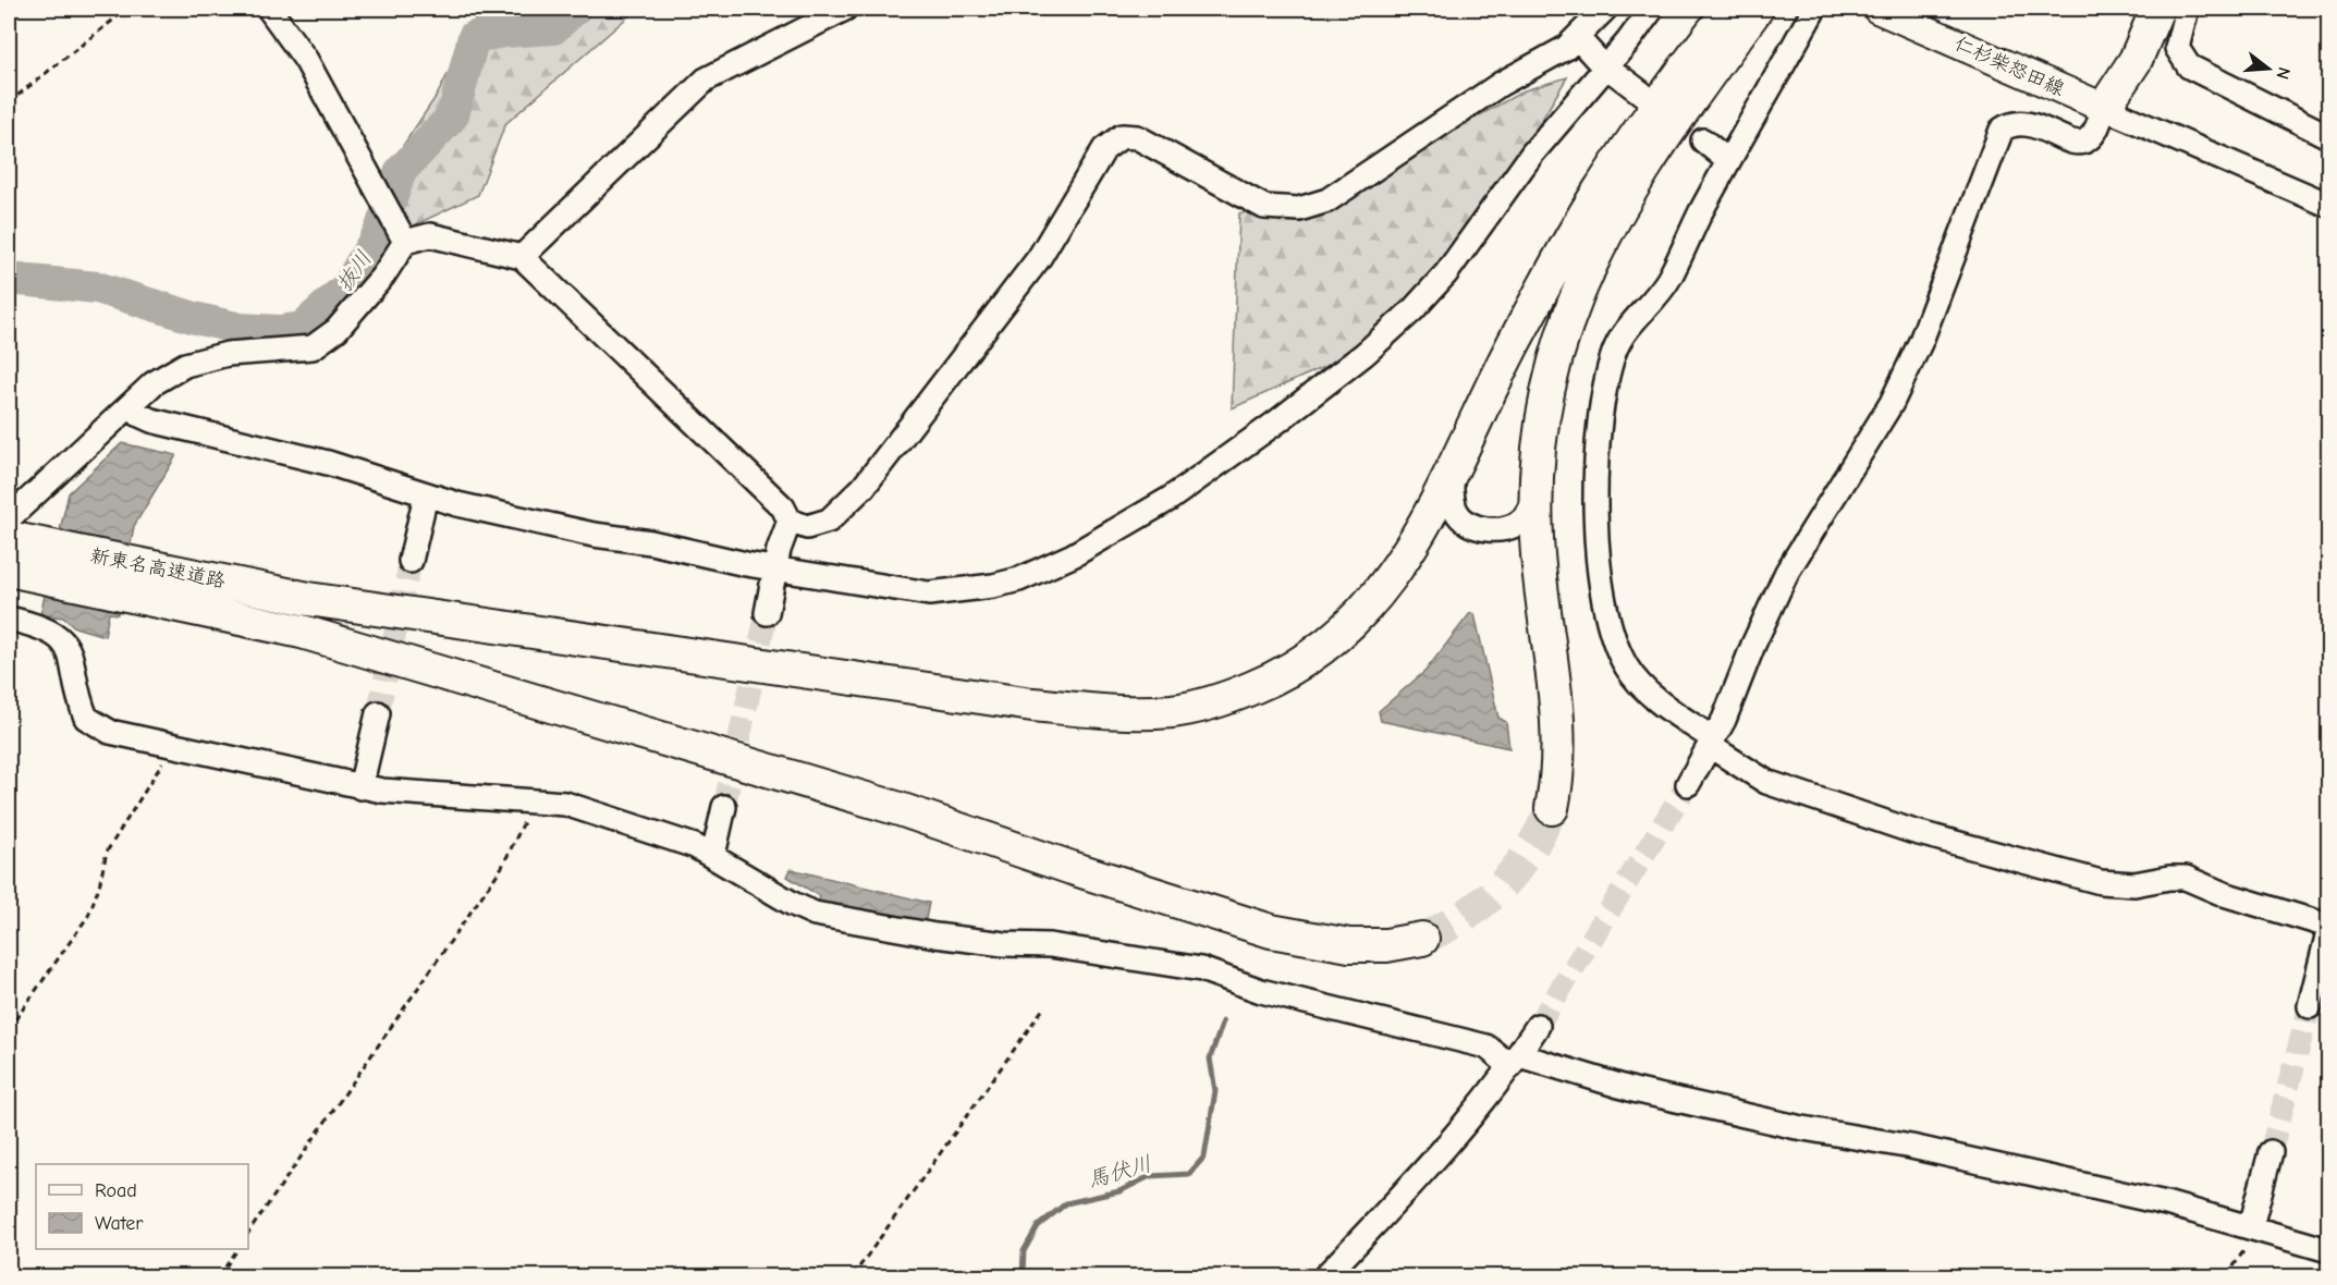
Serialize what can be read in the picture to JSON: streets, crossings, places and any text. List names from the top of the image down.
{
  "streets": {
    "highway": ["新東名高速道路"],
    "main road": ["仁杉柴怒田線"]
  },
  "water": ["抜川", "馬伏川"],
  "legend": ["Road", "Water"],
  "north": "right"
}
